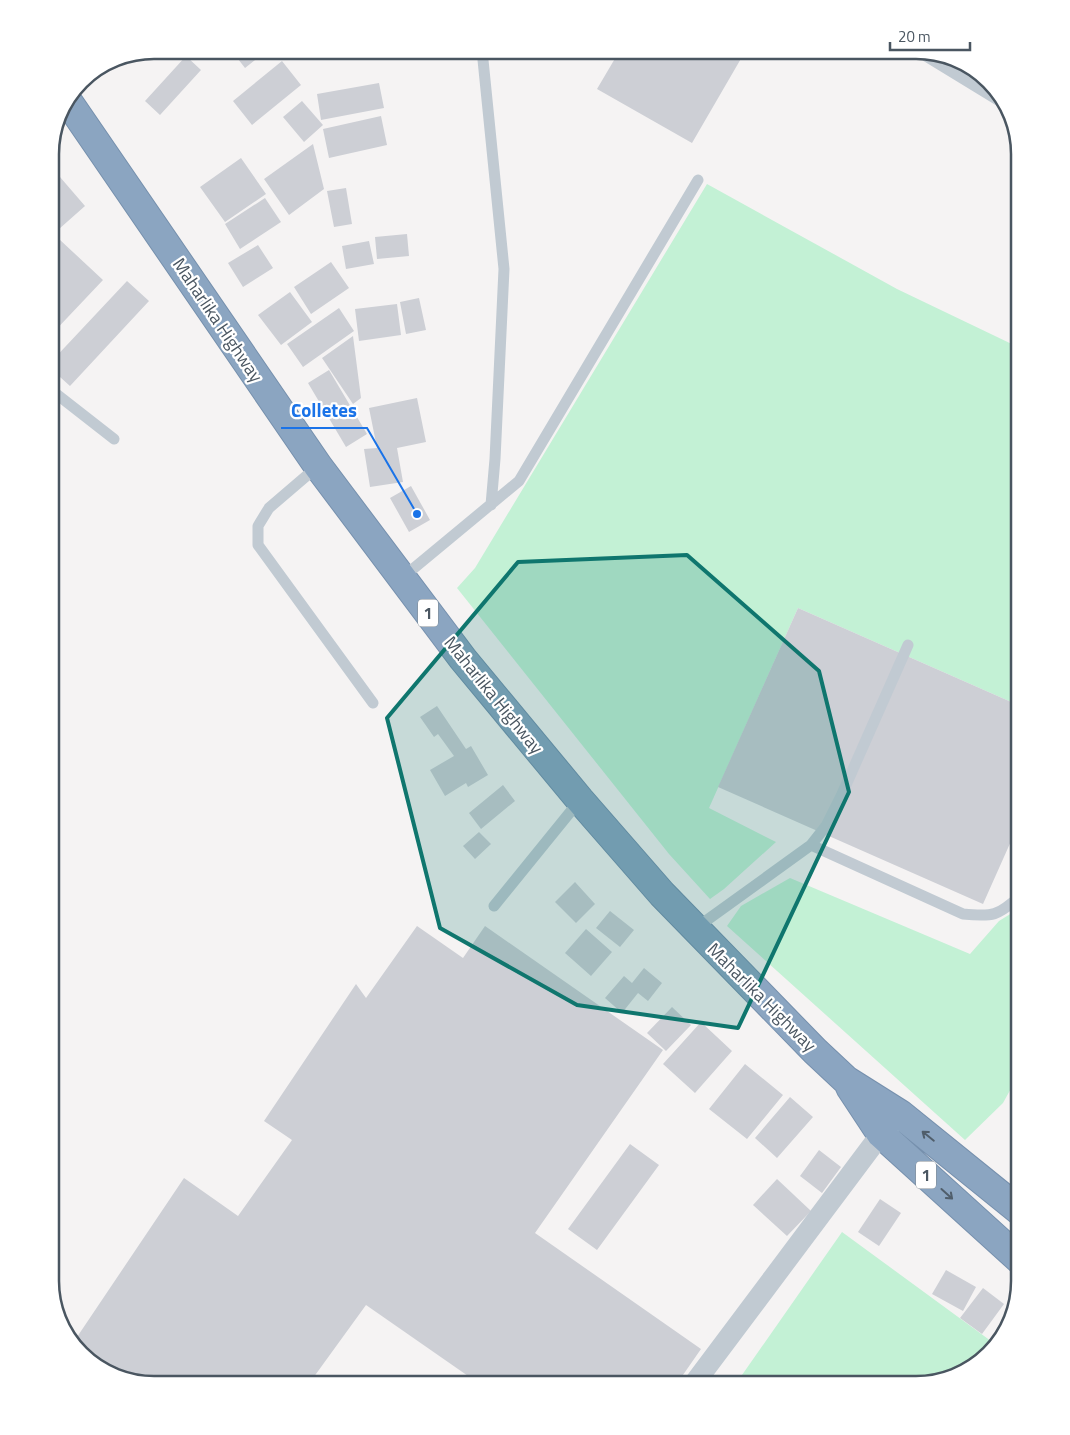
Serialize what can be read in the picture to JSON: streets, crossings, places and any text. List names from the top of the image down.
{
  "streets": {
    "highway": ["Maharlika Highway", "1"]
  },
  "places": ["Colletes"],
  "scale_bar": "20 m"
}
